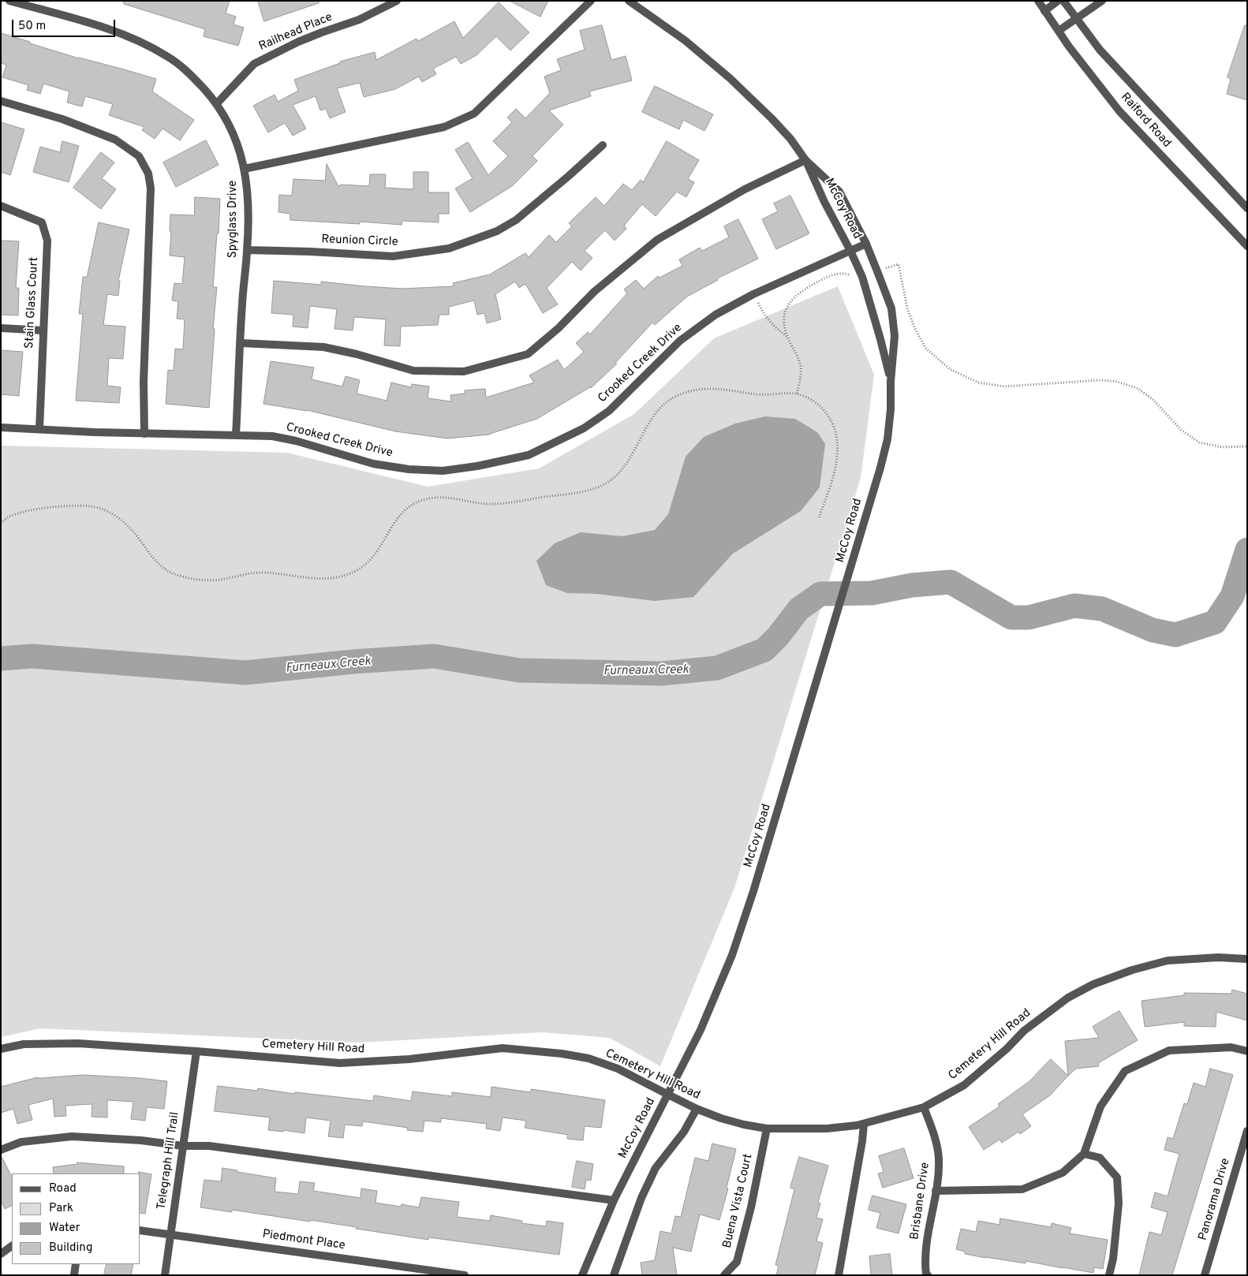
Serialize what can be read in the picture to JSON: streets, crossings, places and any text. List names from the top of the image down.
{
  "streets": {
    "street": [
      "Railhead Place",
      "Raiford Road",
      "McCoy Road",
      "Spyglass Drive",
      "Reunion Circle",
      "Stain Glass Court",
      "Crooked Creek Drive",
      "Cemetery Hill Road",
      "Telegraph Hill Trail",
      "Panorama Drive",
      "Buena Vista Court",
      "Brisbane Drive",
      "Piedmont Place"
    ]
  },
  "crossings": [
    ["Railhead Place", "Spyglass Drive"],
    ["McCoy Road", "Crooked Creek Drive"],
    ["McCoy Road", "Cemetery Hill Road"],
    ["Spyglass Drive", "Reunion Circle"],
    ["Spyglass Drive", "Crooked Creek Drive"],
    ["Stain Glass Court", "Crooked Creek Drive"],
    ["Cemetery Hill Road", "Telegraph Hill Trail"],
    ["Cemetery Hill Road", "Buena Vista Court"],
    ["Cemetery Hill Road", "Brisbane Drive"],
    ["Telegraph Hill Trail", "Piedmont Place"]
  ],
  "water": ["Furneaux Creek"],
  "legend": [
    "Road",
    "Park",
    "Water",
    "Building"
  ],
  "scale_bar": "50 m"
}
